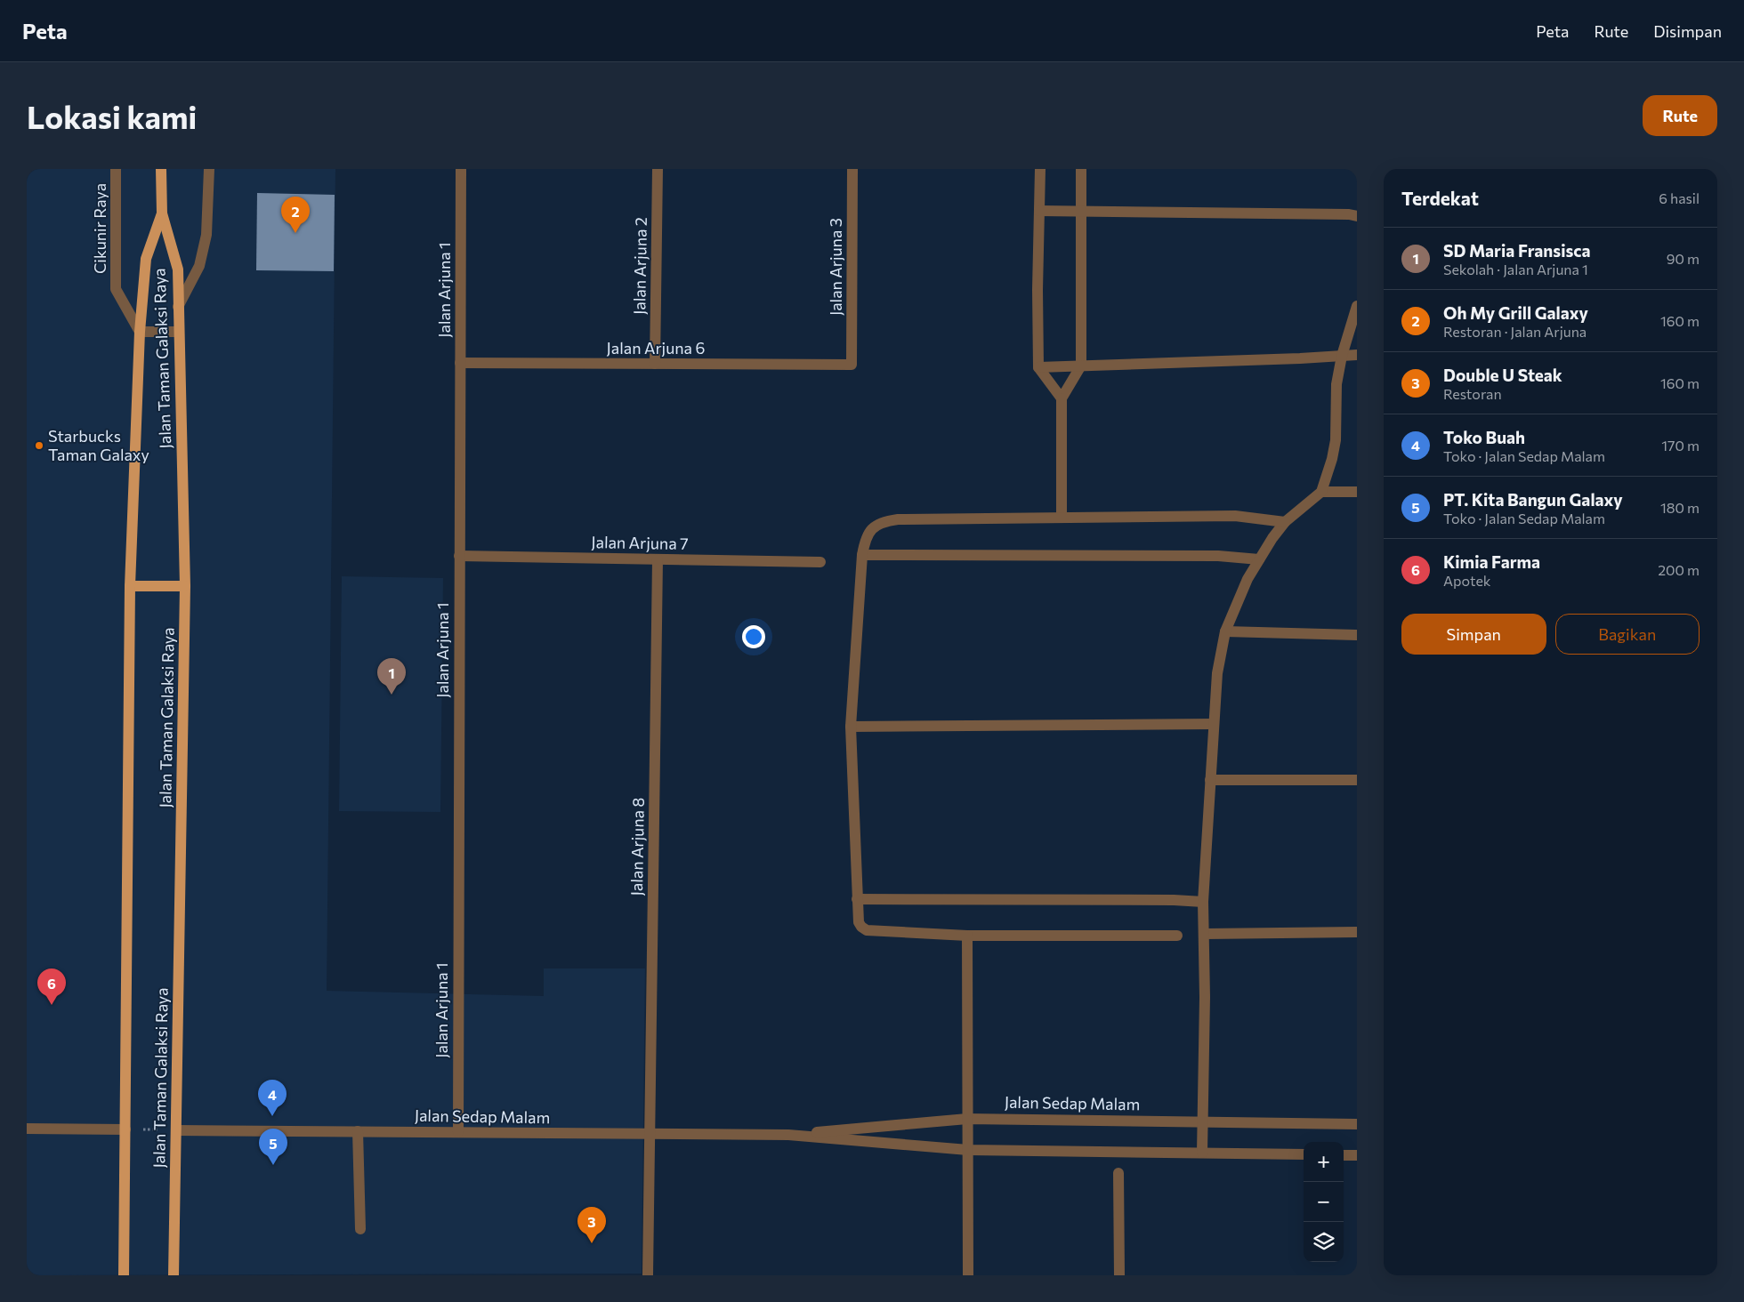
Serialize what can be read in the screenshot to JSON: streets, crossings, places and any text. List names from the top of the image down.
{
  "streets": {
    "main road": ["Jalan Taman Galaksi Raya"],
    "street": [
      "Cikunir Raya",
      "Jalan Arjuna 2",
      "Jalan Arjuna 3",
      "Jalan Arjuna 1",
      "Jalan Arjuna 6",
      "Jalan Arjuna 7",
      "Jalan Arjuna 8",
      "Jalan Sedap Malam"
    ]
  },
  "crossings": [
    ["Cikunir Raya", "Jalan Taman Galaksi Raya"],
    ["Jalan Arjuna 2", "Jalan Arjuna 6"],
    ["Jalan Arjuna 3", "Jalan Arjuna 6"],
    ["Jalan Arjuna 1", "Jalan Arjuna 6"],
    ["Jalan Arjuna 1", "Jalan Arjuna 7"],
    ["Jalan Arjuna 1", "Jalan Sedap Malam"],
    ["Jalan Taman Galaksi Raya", "Jalan Sedap Malam"],
    ["Jalan Arjuna 7", "Jalan Arjuna 8"],
    ["Jalan Arjuna 8", "Jalan Sedap Malam"]
  ],
  "places": ["Starbucks Taman Galaxy"],
  "page": {
    "header": "Peta",
    "nav": ["Peta", "Rute", "Disimpan"],
    "buttons": [
      "Rute",
      ["Simpan", "Bagikan"]
    ],
    "title": "Lokasi kami",
    "heading": ["Terdekat", "6 hasil"],
    "pins": [
      "2",
      "1",
      "6",
      "4",
      "5",
      "3"
    ],
    "list": [
      {
        "mark": "1",
        "name": "SD Maria Fransisca",
        "note": "Sekolah · Jalan Arjuna 1",
        "value": "90 m"
      },
      {
        "mark": "2",
        "name": "Oh My Grill Galaxy",
        "note": "Restoran · Jalan Arjuna",
        "value": "160 m"
      },
      {
        "mark": "3",
        "name": "Double U Steak",
        "note": "Restoran",
        "value": "160 m"
      },
      {
        "mark": "4",
        "name": "Toko Buah",
        "note": "Toko · Jalan Sedap Malam",
        "value": "170 m"
      },
      {
        "mark": "5",
        "name": "PT. Kita Bangun Galaxy",
        "note": "Toko · Jalan Sedap Malam",
        "value": "180 m"
      },
      {
        "mark": "6",
        "name": "Kimia Farma",
        "note": "Apotek",
        "value": "200 m"
      }
    ],
    "map_buttons": ["+", "−"]
  }
}
